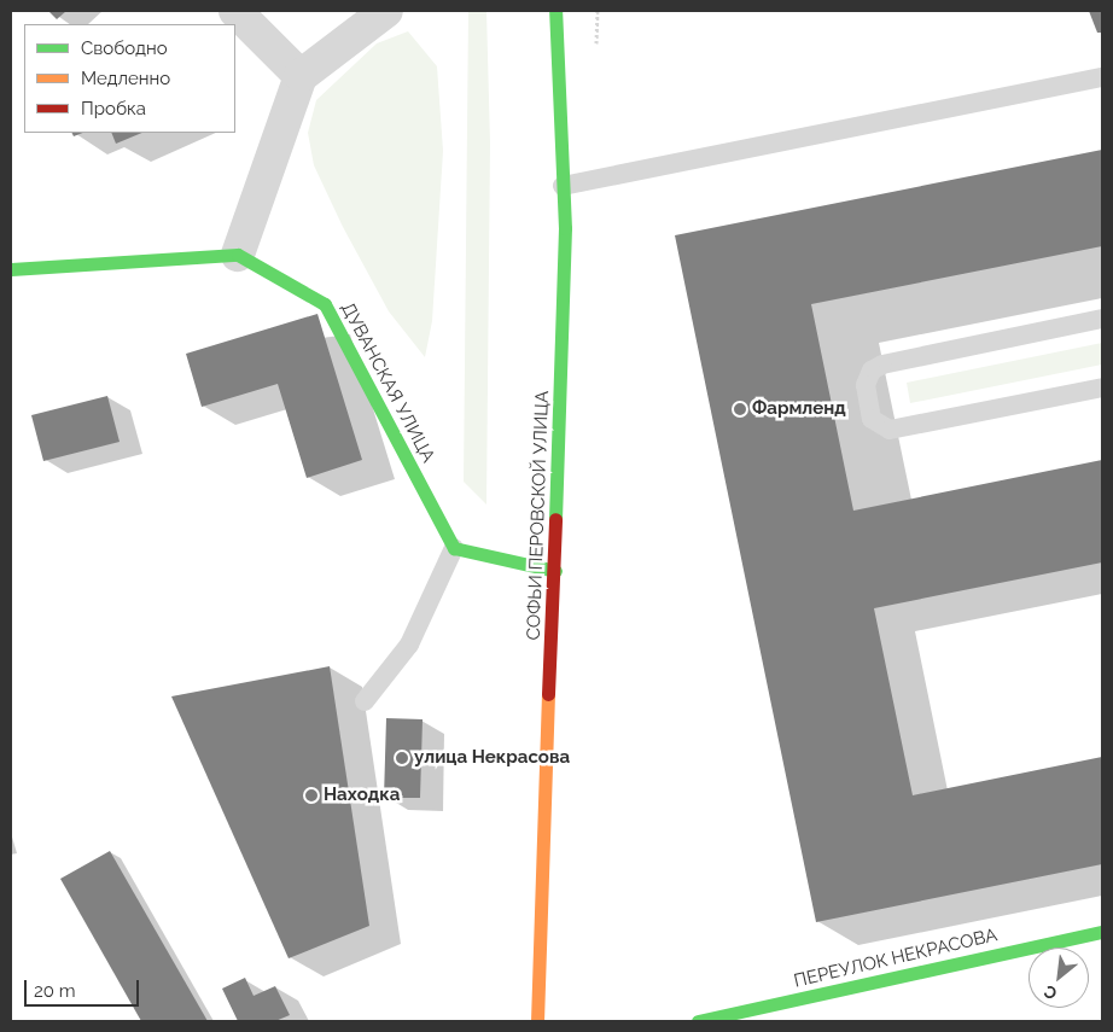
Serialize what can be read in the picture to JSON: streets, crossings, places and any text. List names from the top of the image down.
{
  "streets": {
    "street": ["ДУВАНСКАЯ УЛИЦА", "СОФЬИ ПЕРОВСКОЙ УЛИЦА", "ПЕРЕУЛОК НЕКРАСОВА"]
  },
  "places": ["Фармленд", "улица Некрасова", "Находка"],
  "legend": ["Свободно", "Медленно", "Пробка"],
  "scale_bar": "20 m",
  "north": "bottom left"
}
